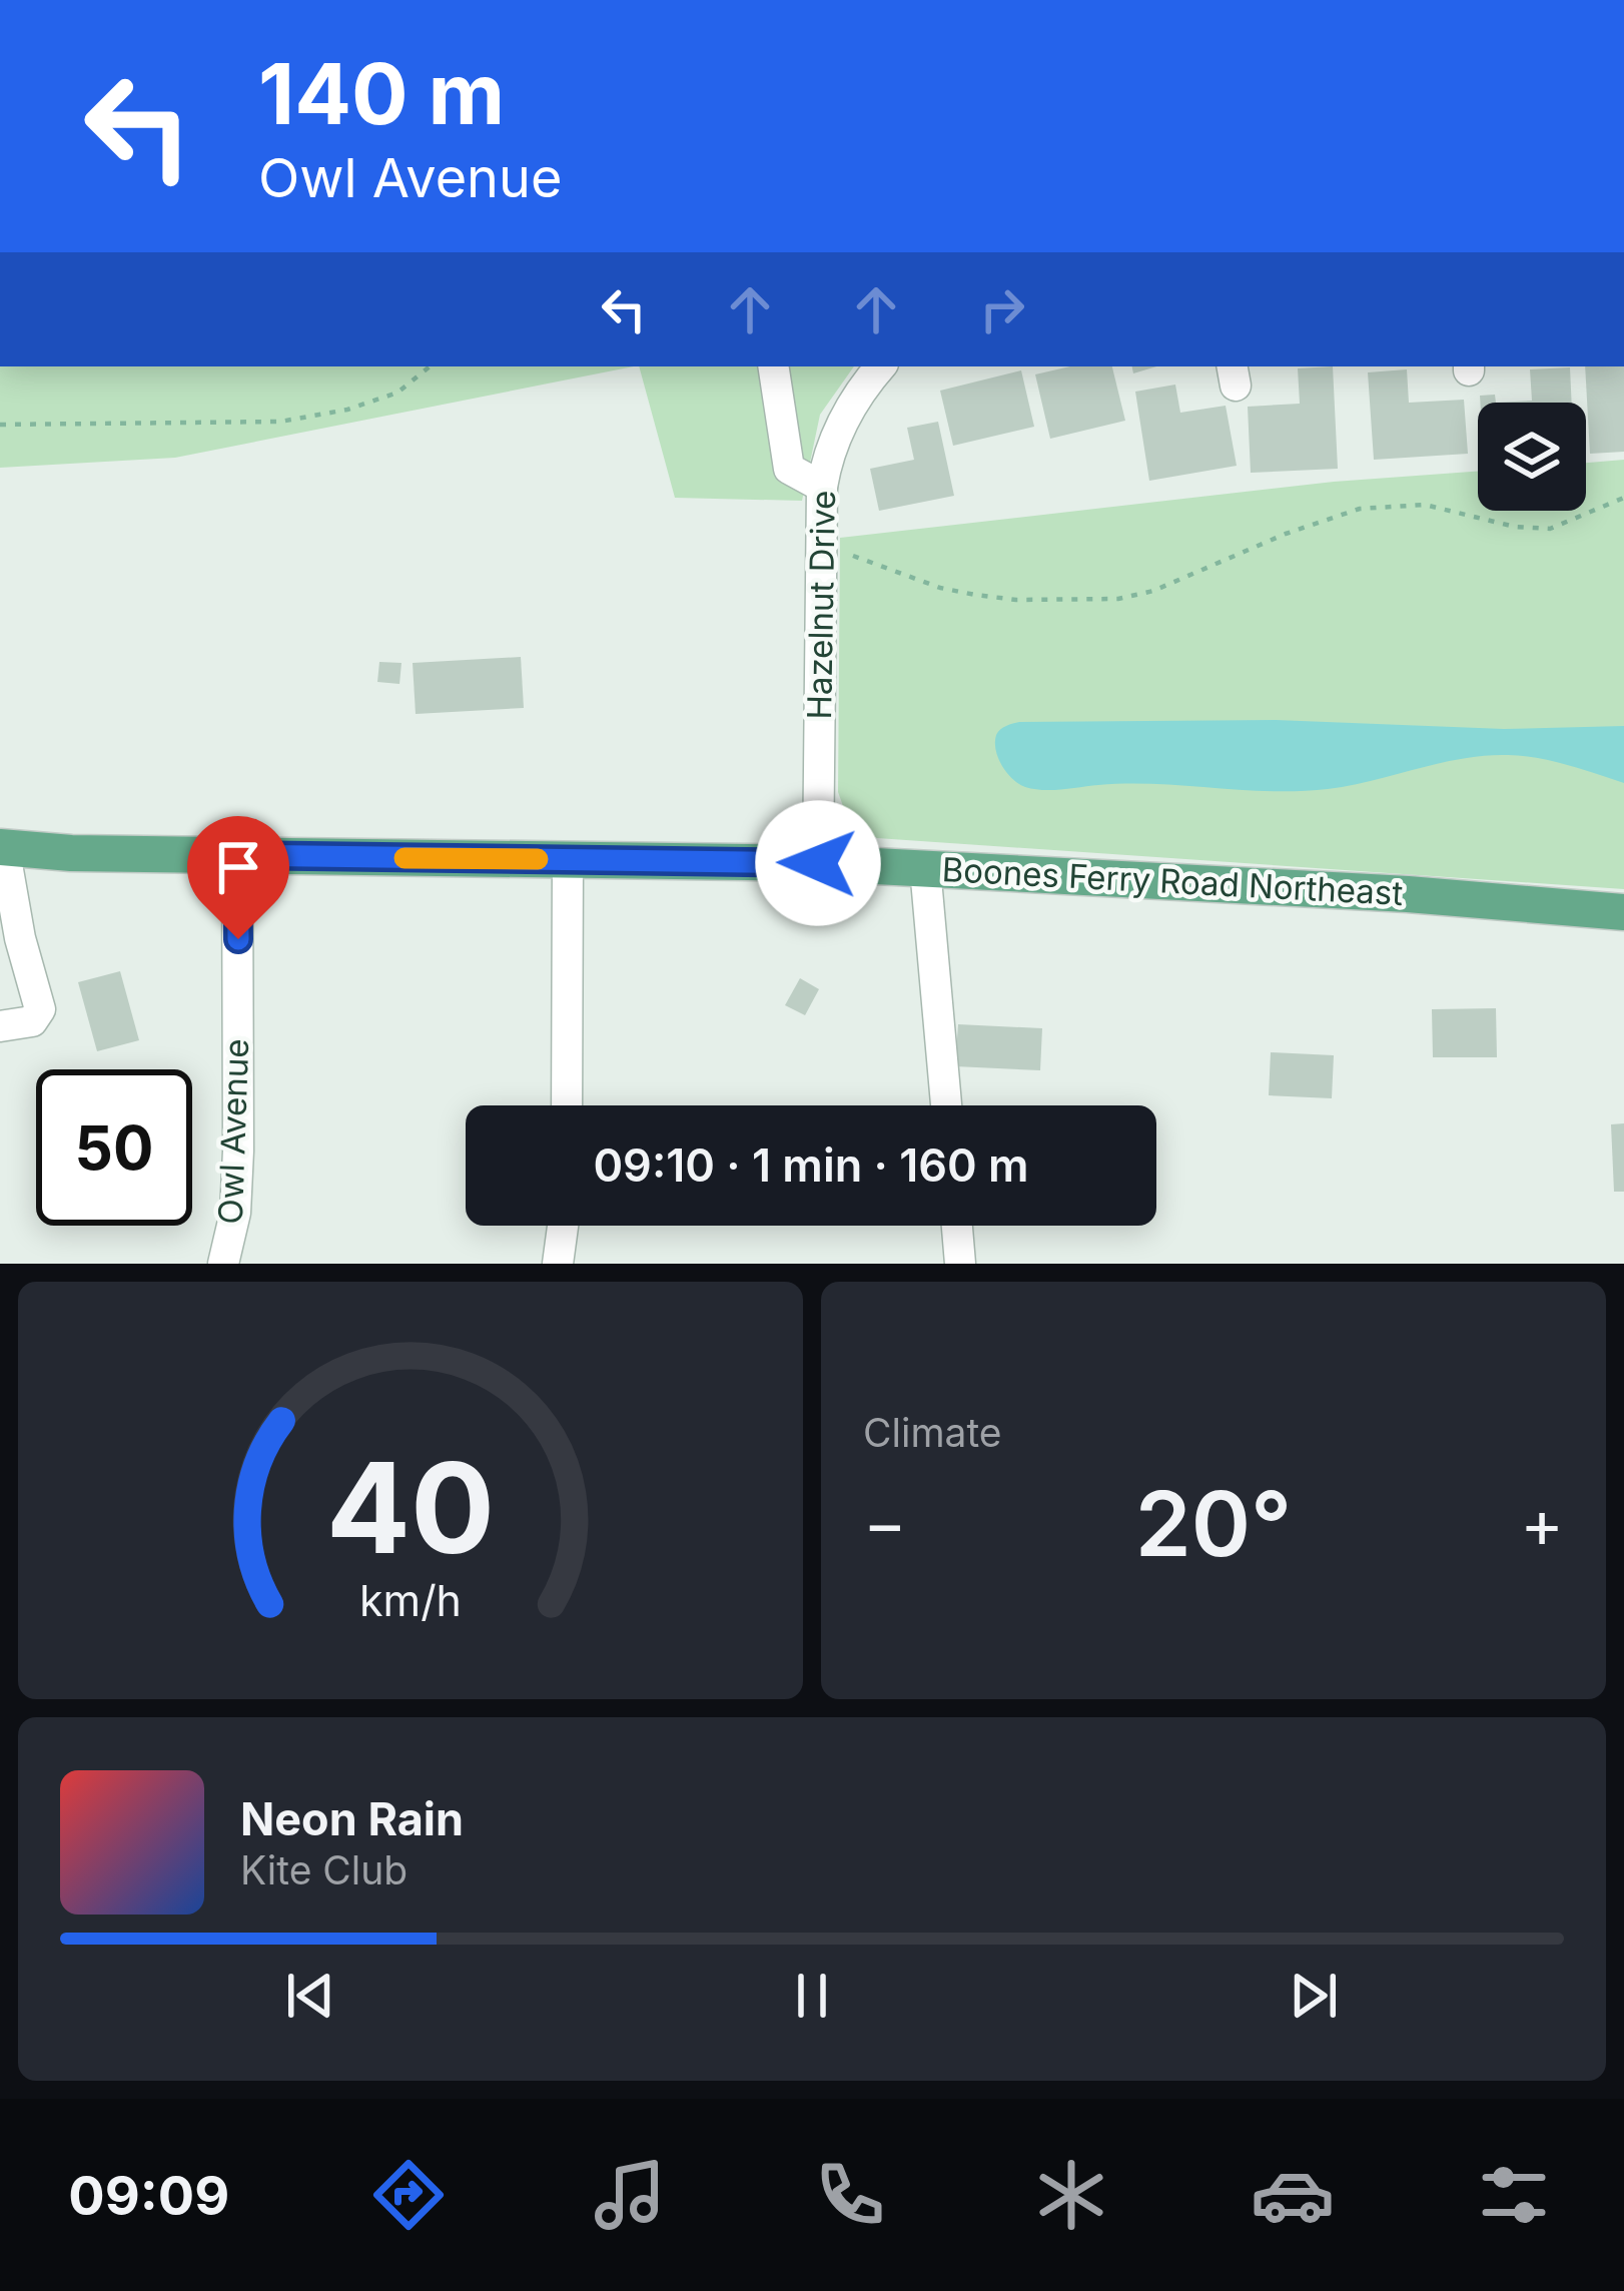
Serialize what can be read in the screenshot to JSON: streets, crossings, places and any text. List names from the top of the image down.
{
  "streets": {
    "main road": ["Boones Ferry Road Northeast"],
    "street": ["Hazelnut Drive", "Owl Avenue"]
  },
  "crossings": [
    ["Hazelnut Drive", "Boones Ferry Road Northeast"],
    ["Boones Ferry Road Northeast", "Owl Avenue"]
  ],
  "page": {
    "turn": ["140 m", "Owl Avenue"],
    "limit": "50",
    "trip": "09:10 · 1 min · 160 m",
    "tile": "Climate",
    "heat": ["−", "20°", "+"],
    "song": ["Neon Rain", "Kite Club"],
    "tabs": "09:09",
    "gauge": ["40", "km/h"]
  }
}
